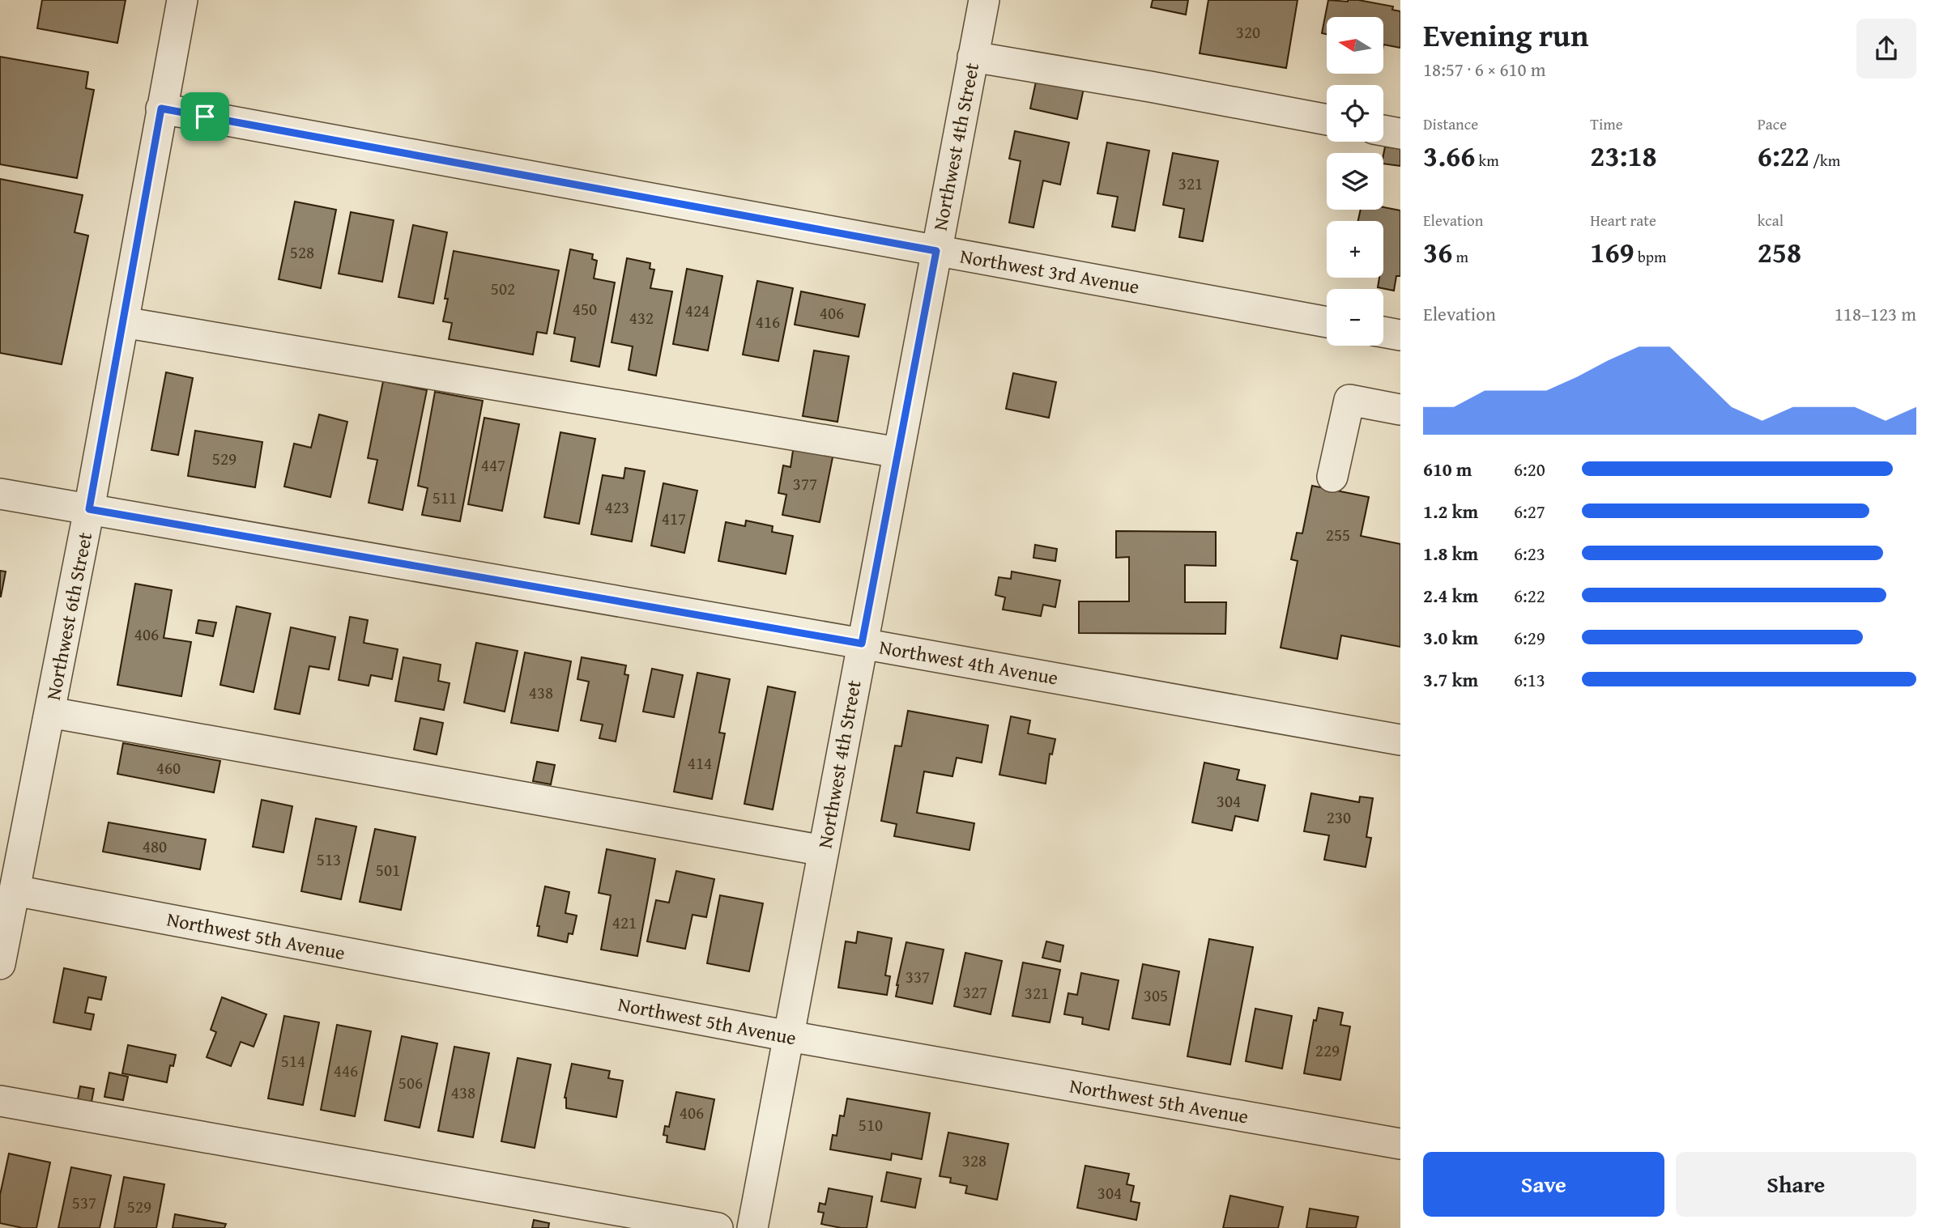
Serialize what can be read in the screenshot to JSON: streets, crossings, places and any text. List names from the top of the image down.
{
  "streets": {
    "street": [
      "Northwest 4th Street",
      "Northwest 3rd Avenue",
      "Northwest 6th Street",
      "Northwest 4th Avenue",
      "Northwest 5th Avenue"
    ]
  },
  "crossings": [
    ["Northwest 4th Street", "Northwest 3rd Avenue"],
    ["Northwest 4th Street", "Northwest 4th Avenue"],
    ["Northwest 4th Street", "Northwest 5th Avenue"],
    ["Northwest 3rd Avenue", "Northwest 6th Street"],
    ["Northwest 6th Street", "Northwest 4th Avenue"],
    ["Northwest 6th Street", "Northwest 5th Avenue"]
  ],
  "house_numbers": [
    "320",
    "321",
    "528",
    "502",
    "450",
    "424",
    "406",
    "432",
    "416",
    "529",
    "447",
    "377",
    "511",
    "423",
    "417",
    "255",
    "406",
    "438",
    "414",
    "460",
    "304",
    "230",
    "480",
    "513",
    "501",
    "421",
    "337",
    "327",
    "321",
    "305",
    "229",
    "514",
    "446",
    "506",
    "438",
    "406",
    "510",
    "328",
    "304",
    "537",
    "529"
  ],
  "north": "left",
  "page": {
    "heading": ["Evening run", "18:57 · 6 × 610 m"],
    "map_buttons": ["+", "−"],
    "stats": [
      ["Distance", "3.66 km"],
      ["Time", "23:18"],
      ["Pace", "6:22 /km"],
      ["Elevation", "36 m"],
      ["Heart rate", "169 bpm"],
      ["kcal", "258"]
    ],
    "chart": ["Elevation", "118–123 m"],
    "list": [
      {
        "name": "610 m",
        "note": "6:20"
      },
      {
        "name": "1.2 km",
        "note": "6:27"
      },
      {
        "name": "1.8 km",
        "note": "6:23"
      },
      {
        "name": "2.4 km",
        "note": "6:22"
      },
      {
        "name": "3.0 km",
        "note": "6:29"
      },
      {
        "name": "3.7 km",
        "note": "6:13"
      }
    ],
    "buttons": ["Save", "Share"]
  }
}
